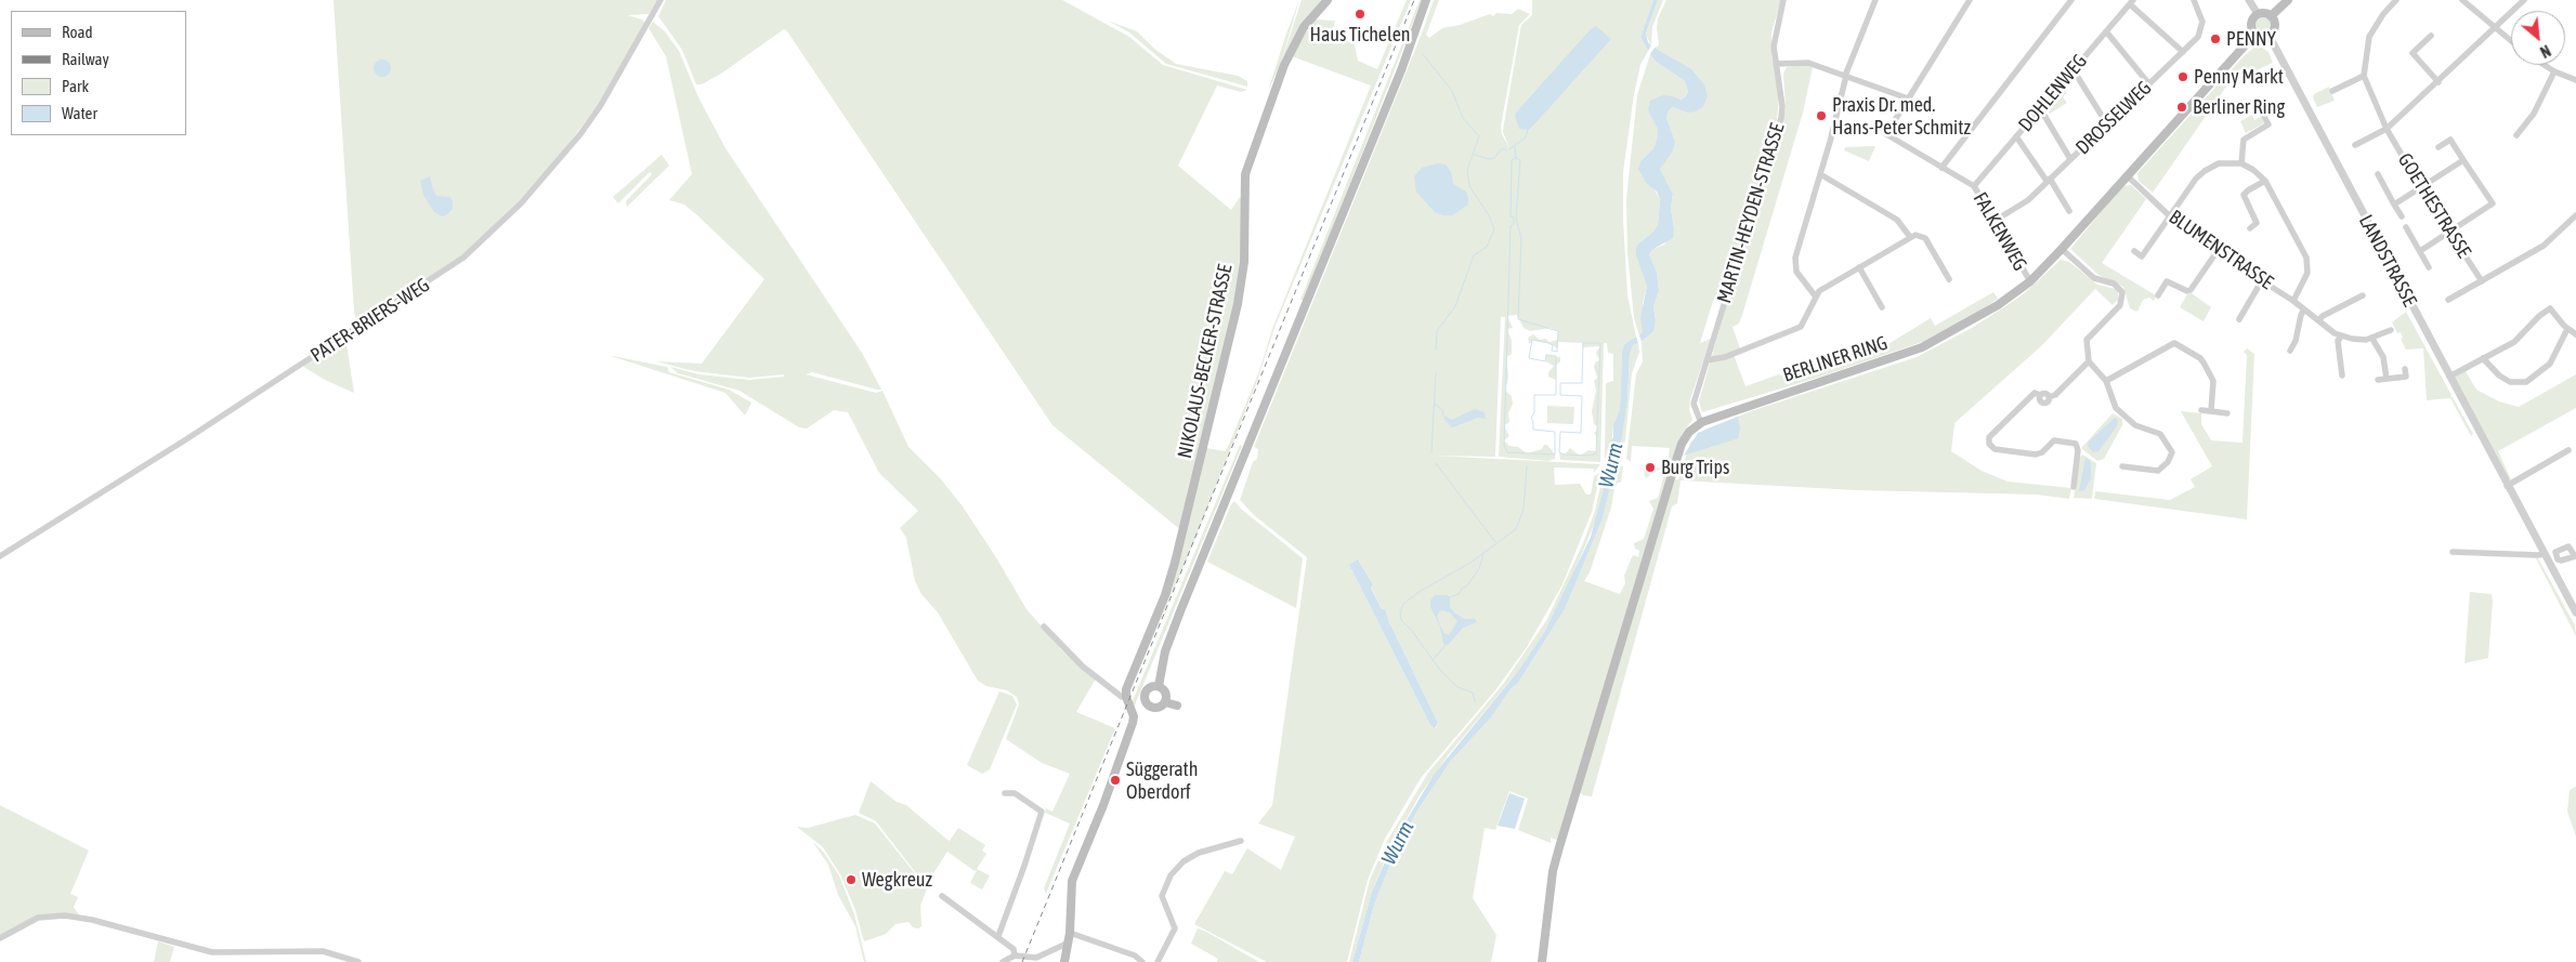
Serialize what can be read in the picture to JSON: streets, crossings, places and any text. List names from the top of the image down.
{
  "streets": {
    "main road": ["BERLINER RING", "NIKOLAUS-BECKER-STRASSE"],
    "street": [
      "DOHLENWEG",
      "DROSSELWEG",
      "GOETHESTRASSE",
      "MARTIN-HEYDEN-STRASSE",
      "FALKENWEG",
      "BLUMENSTRASSE",
      "LANDSTRASSE",
      "PATER-BRIERS-WEG"
    ]
  },
  "crossings": [
    ["DOHLENWEG", "FALKENWEG"],
    ["DROSSELWEG", "FALKENWEG"],
    ["MARTIN-HEYDEN-STRASSE", "BERLINER RING"],
    ["FALKENWEG", "BERLINER RING"],
    ["BLUMENSTRASSE", "BERLINER RING"],
    ["LANDSTRASSE", "BERLINER RING"]
  ],
  "water": ["Wurm"],
  "places": [
    "Haus Tichelen",
    "PENNY",
    "Penny Markt",
    "Berliner Ring",
    "Praxis Dr. med. Hans-Peter Schmitz",
    "Burg Trips",
    "Süggerath Oberdorf",
    "Wegkreuz"
  ],
  "legend": [
    "Road",
    "Railway",
    "Park",
    "Water"
  ],
  "north": "bottom right"
}
